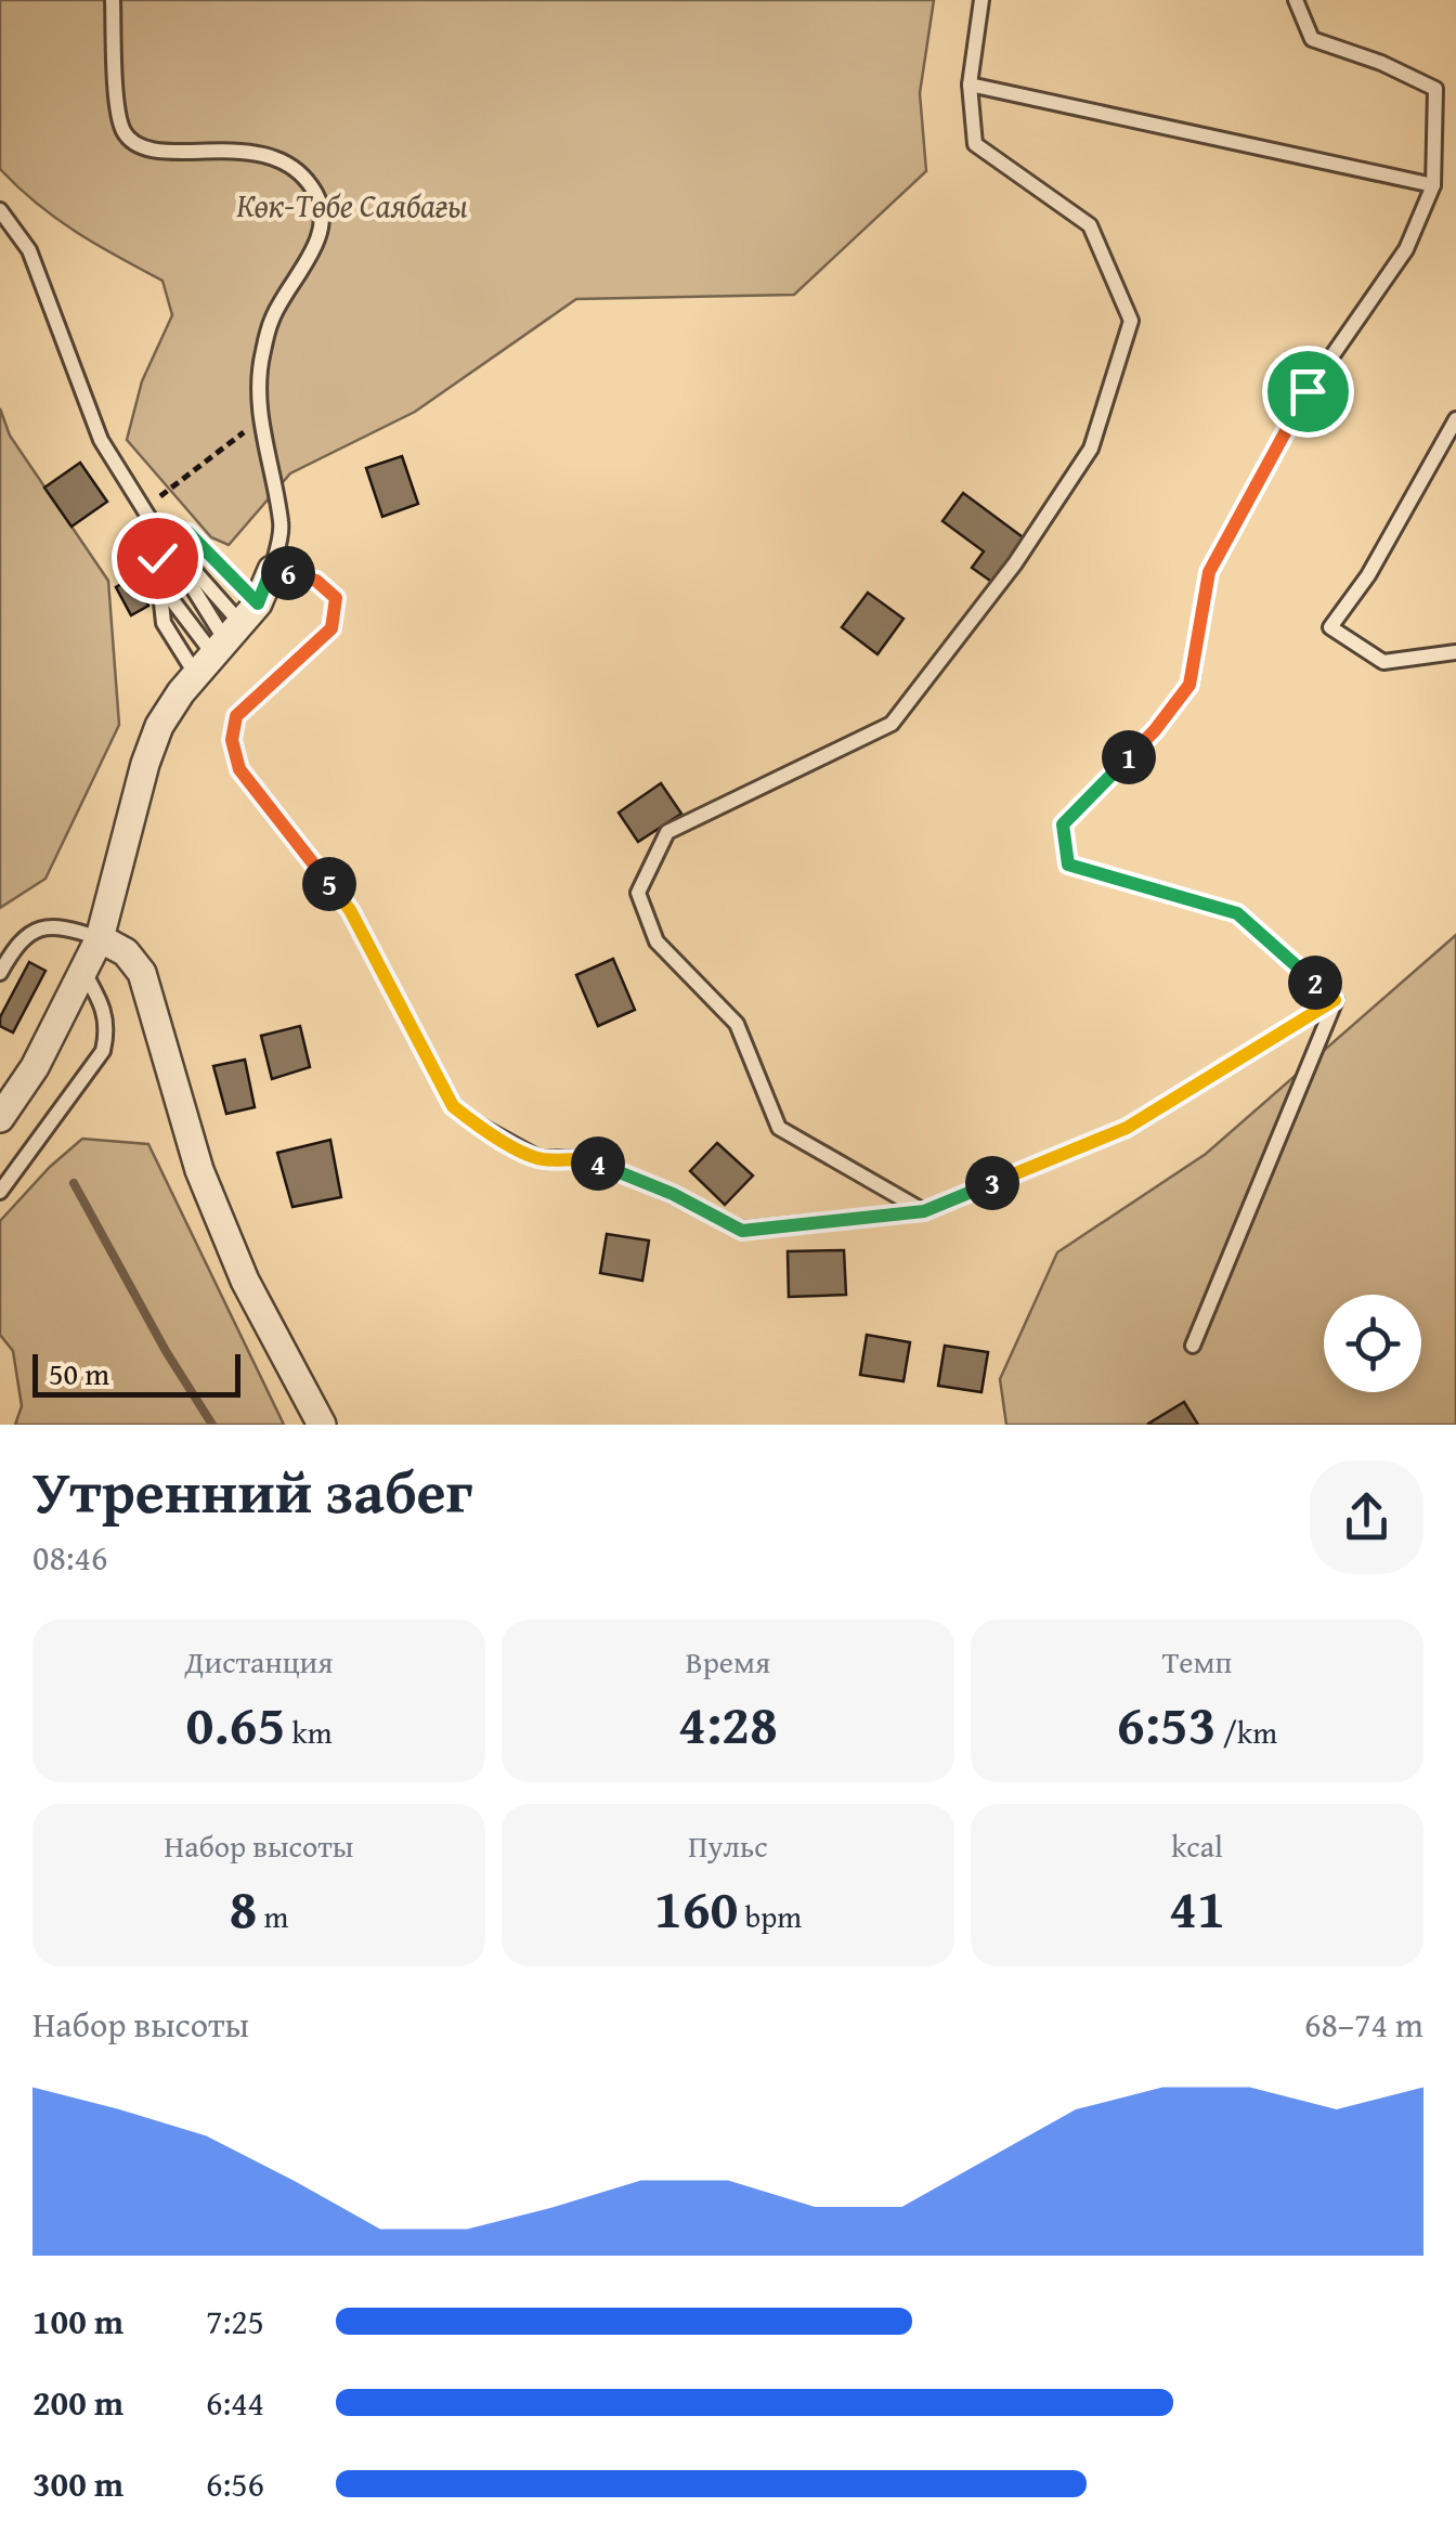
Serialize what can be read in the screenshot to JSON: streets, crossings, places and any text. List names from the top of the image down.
{
  "parks": ["Көк-Төбе Саябағы"],
  "scale_bar": "50 m",
  "page": {
    "pins": [
      "6",
      "1",
      "5",
      "2",
      "4",
      "3"
    ],
    "scale": "50 m",
    "heading": ["Утренний забег", "08:46"],
    "stats": [
      ["Дистанция", "0.65 km"],
      ["Время", "4:28"],
      ["Темп", "6:53 /km"],
      ["Набор высоты", "8 m"],
      ["Пульс", "160 bpm"],
      ["kcal", "41"]
    ],
    "chart": ["Набор высоты", "68–74 m"],
    "list": [
      {
        "name": "100 m",
        "note": "7:25"
      },
      {
        "name": "200 m",
        "note": "6:44"
      },
      {
        "name": "300 m",
        "note": "6:56"
      }
    ]
  }
}
